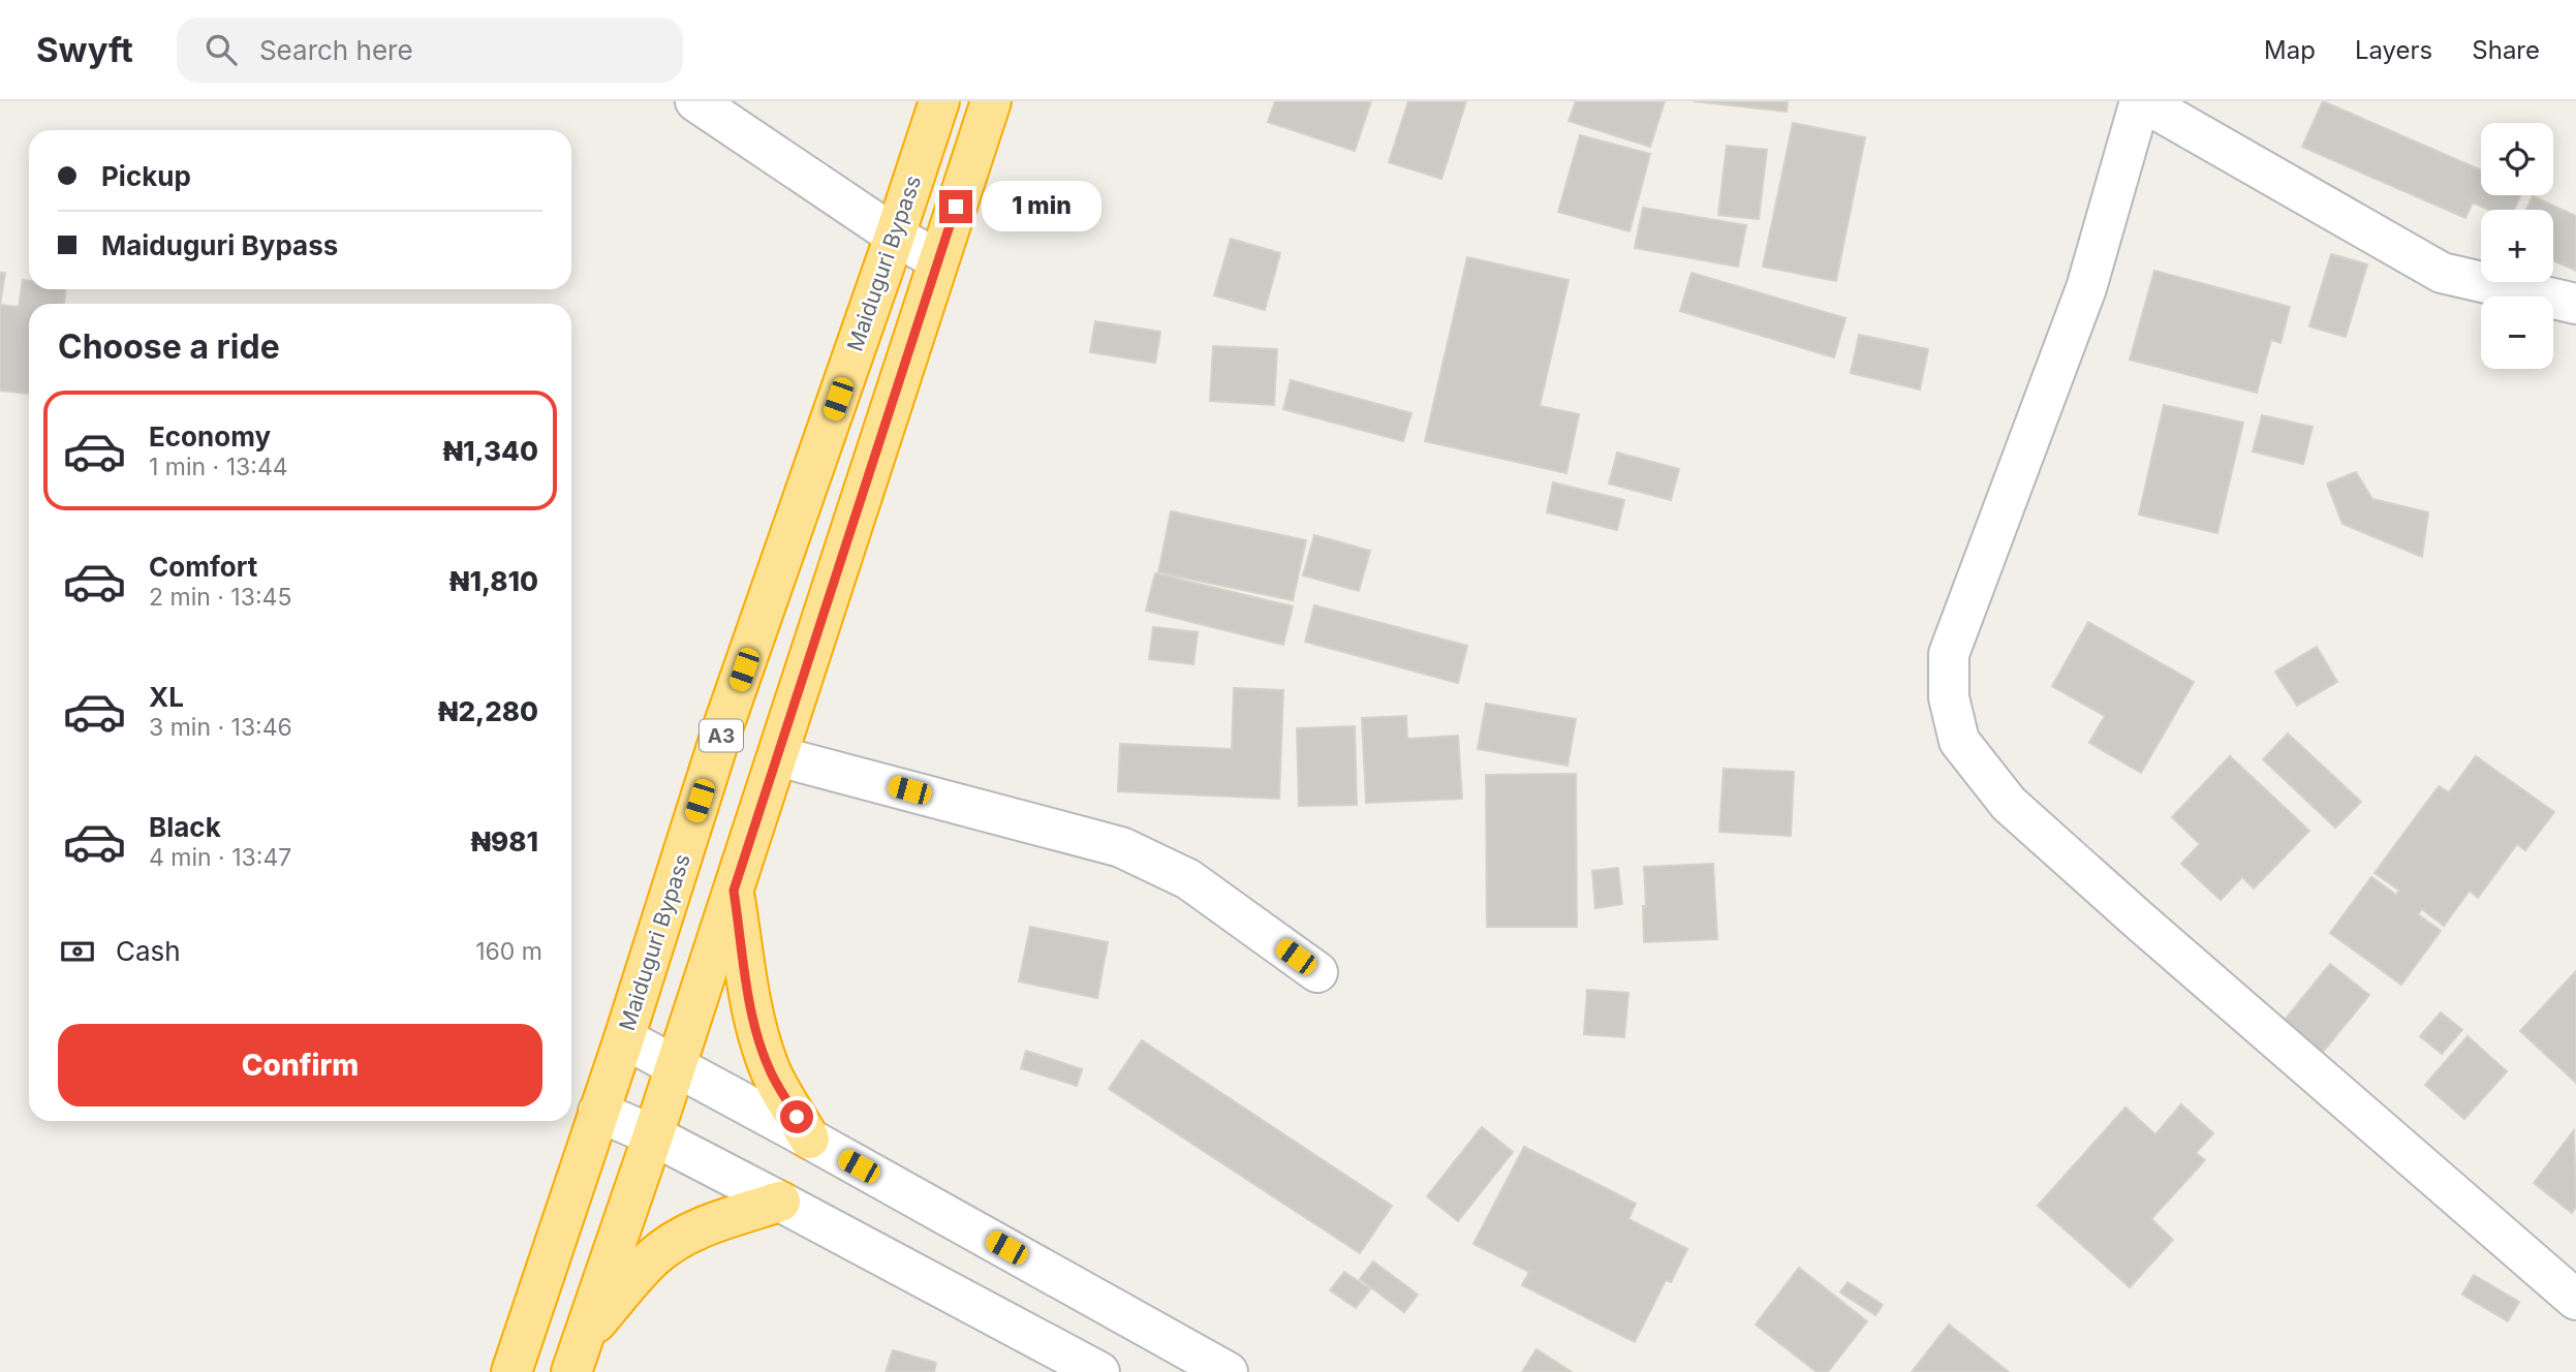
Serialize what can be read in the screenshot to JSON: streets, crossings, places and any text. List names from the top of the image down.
{
  "streets": {
    "highway": ["Maiduguri Bypass", "A3"]
  },
  "page": {
    "header": "Swyft",
    "search": "Search here",
    "nav": ["Map", "Layers", "Share"],
    "map_buttons": ["+", "−"],
    "banner": ["Pickup", "Maiduguri Bypass"],
    "bubble": "1 min",
    "heading": "Choose a ride",
    "list": [
      {
        "name": "Economy",
        "note": "1 min · 13:44",
        "value": "₦1,340"
      },
      {
        "name": "Comfort",
        "note": "2 min · 13:45",
        "value": "₦1,810"
      },
      {
        "name": "XL",
        "note": "3 min · 13:46",
        "value": "₦2,280"
      },
      {
        "name": "Black",
        "note": "4 min · 13:47",
        "value": "₦981"
      }
    ],
    "pay": ["Cash", "160 m"],
    "buttons": "Confirm"
  }
}
